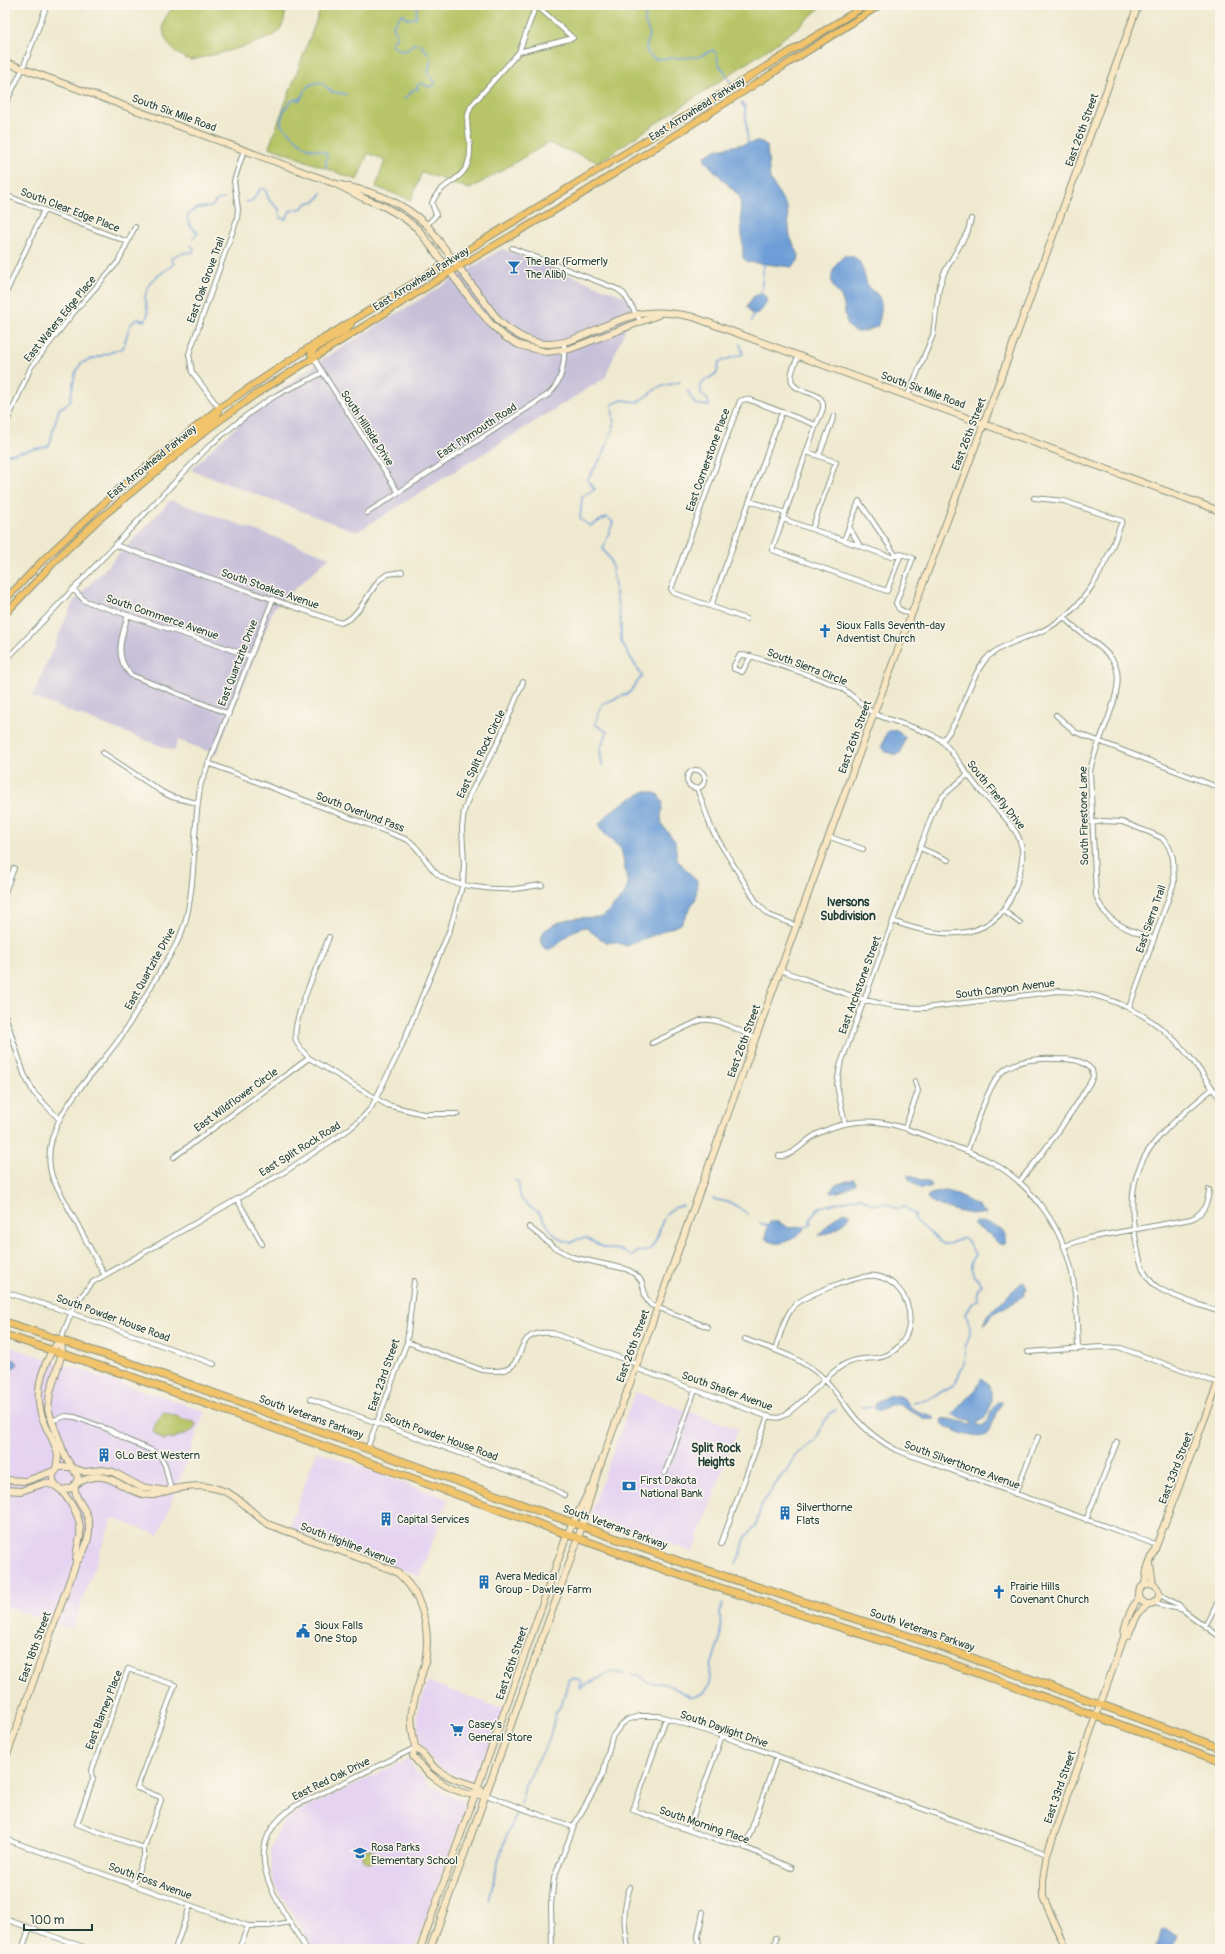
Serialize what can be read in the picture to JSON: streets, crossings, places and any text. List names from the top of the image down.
{
  "streets": {
    "highway": ["South Veterans Parkway"],
    "main road": [
      "East Arrowhead Parkway",
      "South Six Mile Road",
      "East 26th Street",
      "East Split Rock Road",
      "East 33rd Street",
      "South Highline Avenue",
      "East 18th Street"
    ],
    "street": [
      "South Clear Edge Place",
      "East Oak Grove Trail",
      "East Waters Edge Place",
      "South Hillside Drive",
      "East Plymouth Road",
      "East Cornerstone Place",
      "South Stoakes Avenue",
      "South Commerce Avenue",
      "East Quartzite Drive",
      "South Sierra Circle",
      "East Split Rock Circle",
      "South Firefly Drive",
      "South Overlund Pass",
      "South Firestone Lane",
      "East Sierra Trail",
      "East Archstone Street",
      "South Canyon Avenue",
      "East Wildflower Circle",
      "South Powder House Road",
      "East 23rd Street",
      "South Shafer Avenue",
      "South Silverthorne Avenue",
      "East Blarney Place",
      "South Daylight Drive",
      "East Red Oak Drive",
      "South Morning Place",
      "South Foss Avenue"
    ]
  },
  "crossings": [
    ["East Arrowhead Parkway", "South Six Mile Road"],
    ["East Arrowhead Parkway", "East Oak Grove Trail"],
    ["East Arrowhead Parkway", "South Hillside Drive"],
    ["South Six Mile Road", "East 26th Street"],
    ["South Six Mile Road", "East Oak Grove Trail"],
    ["South Six Mile Road", "East Plymouth Road"],
    ["East 26th Street", "South Sierra Circle"],
    ["East 26th Street", "South Firefly Drive"],
    ["East 26th Street", "South Canyon Avenue"],
    ["East 26th Street", "South Shafer Avenue"],
    ["East 26th Street", "South Veterans Parkway"],
    ["East 26th Street", "South Highline Avenue"],
    ["South Clear Edge Place", "East Waters Edge Place"],
    ["South Hillside Drive", "East Plymouth Road"],
    ["South Stoakes Avenue", "East Quartzite Drive"],
    ["South Commerce Avenue", "East Quartzite Drive"],
    ["East Quartzite Drive", "South Overlund Pass"],
    ["East Quartzite Drive", "East Split Rock Road"],
    ["South Sierra Circle", "South Firefly Drive"],
    ["East Split Rock Circle", "South Overlund Pass"],
    ["East Split Rock Circle", "East Split Rock Road"],
    ["South Firefly Drive", "East Archstone Street"],
    ["South Overlund Pass", "East Split Rock Road"],
    ["South Firestone Lane", "East Sierra Trail"],
    ["East Sierra Trail", "South Canyon Avenue"],
    ["East Archstone Street", "South Canyon Avenue"],
    ["East Split Rock Road", "South Powder House Road"],
    ["East Split Rock Road", "South Veterans Parkway"],
    ["East Split Rock Road", "East 18th Street"],
    ["South Powder House Road", "East 23rd Street"],
    ["East 23rd Street", "South Shafer Avenue"],
    ["East 23rd Street", "South Veterans Parkway"],
    ["South Shafer Avenue", "South Silverthorne Avenue"],
    ["South Veterans Parkway", "East 33rd Street"],
    ["South Veterans Parkway", "East 18th Street"],
    ["South Silverthorne Avenue", "East 33rd Street"],
    ["East 33rd Street", "South Daylight Drive"],
    ["South Highline Avenue", "East 18th Street"],
    ["South Highline Avenue", "South Daylight Drive"],
    ["South Highline Avenue", "East Red Oak Drive"],
    ["East Blarney Place", "South Foss Avenue"],
    ["South Daylight Drive", "South Morning Place"],
    ["East Red Oak Drive", "South Foss Avenue"]
  ],
  "districts": ["Iversons Subdivision", "Split Rock Heights"],
  "places": {
    "bar": ["The Bar (Formerly The Alibi)"],
    "church": ["Sioux Falls Seventh-day Adventist Church", "Prairie Hills Covenant Church"],
    "building": [
      "GLo Best Western",
      "Silverthorne Flats",
      "Capital Services",
      "Avera Medical Group - Dawley Farm"
    ],
    "bank": ["First Dakota National Bank"],
    "public building": ["Sioux Falls One Stop"],
    "supermarket": ["Casey's General Store"],
    "school or university": ["Rosa Parks Elementary School"]
  },
  "scale_bar": "100 m"
}
